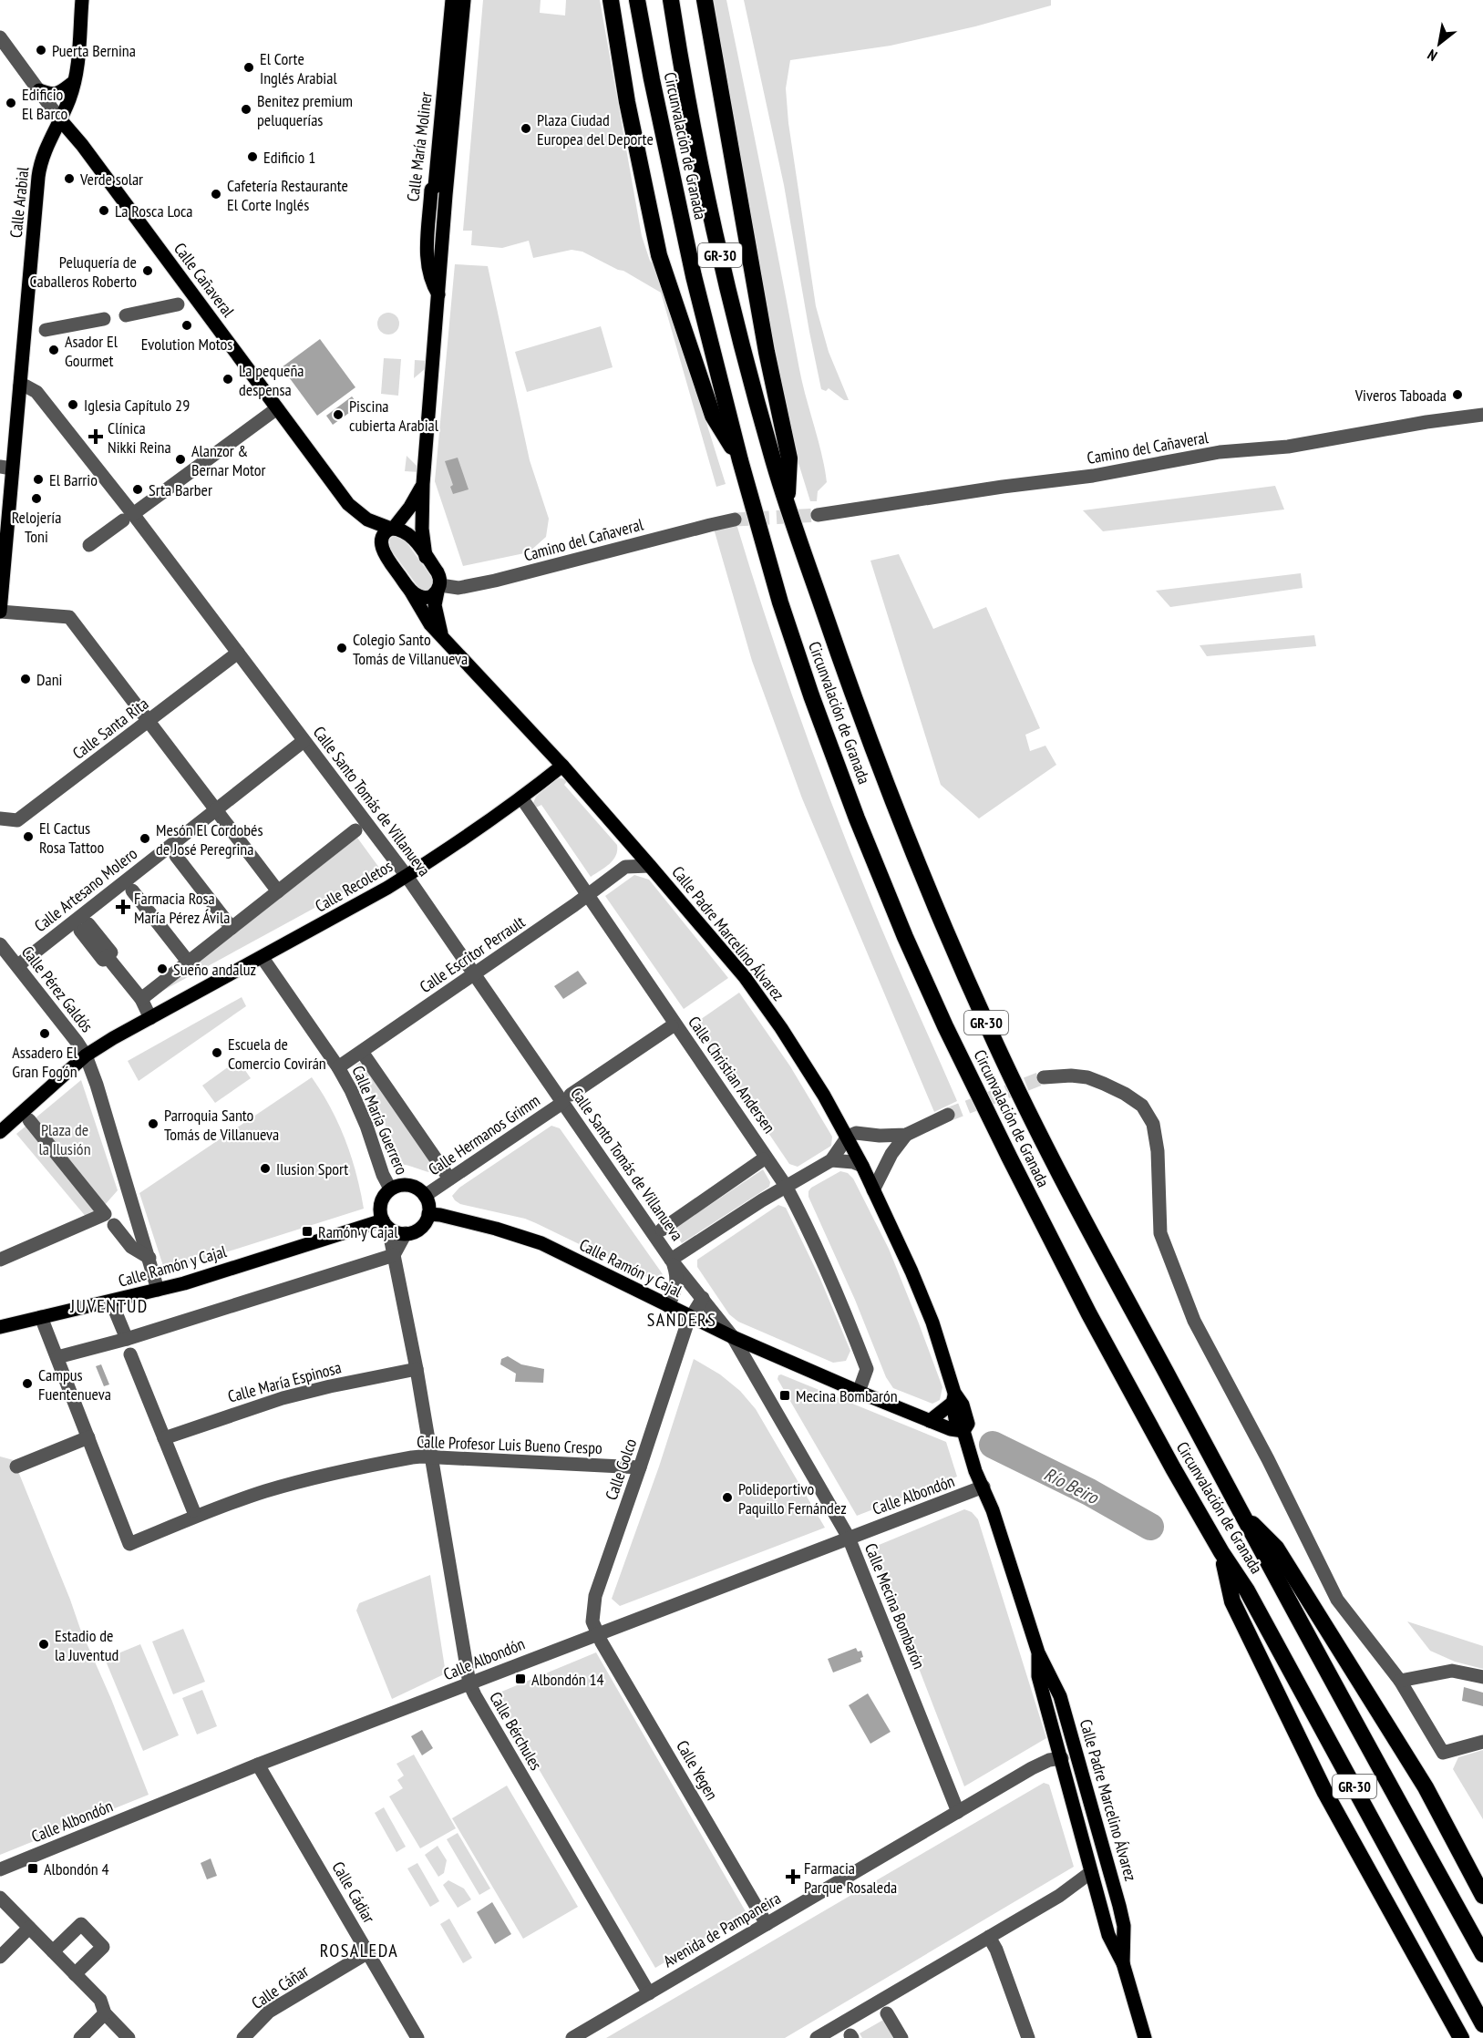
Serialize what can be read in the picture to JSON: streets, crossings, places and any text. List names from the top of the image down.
{
  "streets": {
    "highway": ["Circunvalación de Granada", "GR-30"],
    "main road": [
      "Calle María Moliner",
      "Calle Arabial",
      "Calle Cañaveral",
      "Calle Recoletos",
      "Calle Padre Marcelino Álvarez",
      "Calle Ramón y Cajal"
    ],
    "street": [
      "Camino del Cañaveral",
      "Calle Santa Rita",
      "Calle Santo Tomás de Villanueva",
      "Calle Artesano Molero",
      "Calle Escritor Perrault",
      "Calle Pérez Galdós",
      "Calle Christian Andersen",
      "Calle María Guerrero",
      "Calle Hermanos Grimm",
      "Calle María Espinosa",
      "Calle Profesor Luis Bueno Crespo",
      "Calle Golco",
      "Calle Albondón",
      "Calle Mecina Bombarón",
      "Calle Bérchules",
      "Calle Yegen",
      "Calle Cádiar",
      "Avenida de Pampaneira",
      "Calle Cáñar"
    ]
  },
  "crossings": [
    ["Calle María Moliner", "Calle Cañaveral"],
    ["Calle María Moliner", "Calle Padre Marcelino Álvarez"],
    ["Calle Arabial", "Calle Cañaveral"],
    ["Calle Arabial", "Calle Santo Tomás de Villanueva"],
    ["Calle Cañaveral", "Camino del Cañaveral"],
    ["Calle Cañaveral", "Calle Padre Marcelino Álvarez"],
    ["Camino del Cañaveral", "Calle Padre Marcelino Álvarez"],
    ["Calle Santa Rita", "Calle Santo Tomás de Villanueva"],
    ["Calle Santo Tomás de Villanueva", "Calle Recoletos"],
    ["Calle Santo Tomás de Villanueva", "Calle Artesano Molero"],
    ["Calle Santo Tomás de Villanueva", "Calle Escritor Perrault"],
    ["Calle Santo Tomás de Villanueva", "Calle Hermanos Grimm"],
    ["Calle Santo Tomás de Villanueva", "Calle Ramón y Cajal"],
    ["Calle Santo Tomás de Villanueva", "Calle Mecina Bombarón"],
    ["Calle Recoletos", "Calle Padre Marcelino Álvarez"],
    ["Calle Recoletos", "Calle Pérez Galdós"],
    ["Calle Recoletos", "Calle Christian Andersen"],
    ["Calle Recoletos", "Calle María Guerrero"],
    ["Calle Artesano Molero", "Calle Pérez Galdós"],
    ["Calle Padre Marcelino Álvarez", "Calle Ramón y Cajal"],
    ["Calle Padre Marcelino Álvarez", "Calle Albondón"],
    ["Calle Padre Marcelino Álvarez", "Avenida de Pampaneira"],
    ["Calle Escritor Perrault", "Calle Christian Andersen"],
    ["Calle Escritor Perrault", "Calle María Guerrero"],
    ["Calle Christian Andersen", "Calle Ramón y Cajal"],
    ["Calle María Guerrero", "Calle Hermanos Grimm"],
    ["Calle María Guerrero", "Calle Ramón y Cajal"],
    ["Calle Hermanos Grimm", "Calle Ramón y Cajal"],
    ["Calle Ramón y Cajal", "Calle Golco"],
    ["Calle Ramón y Cajal", "Calle Mecina Bombarón"],
    ["Calle Profesor Luis Bueno Crespo", "Calle Golco"],
    ["Calle Profesor Luis Bueno Crespo", "Calle Bérchules"],
    ["Calle Golco", "Calle Albondón"],
    ["Calle Golco", "Calle Yegen"],
    ["Calle Albondón", "Calle Mecina Bombarón"],
    ["Calle Albondón", "Calle Bérchules"],
    ["Calle Albondón", "Calle Yegen"],
    ["Calle Albondón", "Calle Cádiar"],
    ["Calle Mecina Bombarón", "Avenida de Pampaneira"],
    ["Calle Bérchules", "Avenida de Pampaneira"],
    ["Calle Yegen", "Avenida de Pampaneira"],
    ["Calle Cádiar", "Calle Cáñar"]
  ],
  "districts": ["JUVENTUD", "SANDERS", "ROSALEDA"],
  "water": ["Río Beiro"],
  "parks": ["Plaza de la Ilusión"],
  "places": {
    "other": [
      "Puerta Bernina",
      "El Corte Inglés Arabial",
      "Edificio El Barco",
      "Benitez premium peluquerías",
      "Plaza Ciudad Europea del Deporte",
      "Edificio 1",
      "Verde solar",
      "Cafetería Restaurante El Corte Inglés",
      "La Rosca Loca",
      "Peluquería de Caballeros Roberto",
      "Evolution Motos",
      "Asador El Gourmet",
      "La pequeña despensa",
      "Viveros Taboada",
      "Iglesia Capítulo 29",
      "Piscina cubierta Arabial",
      "Alanzor & Bernar Motor",
      "El Barrio",
      "Srta Barber",
      "Relojería Toni",
      "Colegio Santo Tomás de Villanueva",
      "Dani",
      "El Cactus Rosa Tattoo",
      "Mesón El Cordobés de José Peregrina",
      "Sueño andaluz",
      "Assadero El Gran Fogón",
      "Escuela de Comercio Covirán",
      "Parroquia Santo Tomás de Villanueva",
      "Ilusion Sport",
      "Campus Fuentenueva",
      "Polideportivo Paquillo Fernández",
      "Estadio de la Juventud"
    ],
    "health": ["Clínica Nikki Reina", "Farmacia Rosa María Pérez Ávila", "Farmacia Parque Rosaleda"],
    "transit": [
      "Ramón y Cajal",
      "Mecina Bombarón",
      "Albondón 14",
      "Albondón 4"
    ]
  },
  "north": "bottom left"
}
